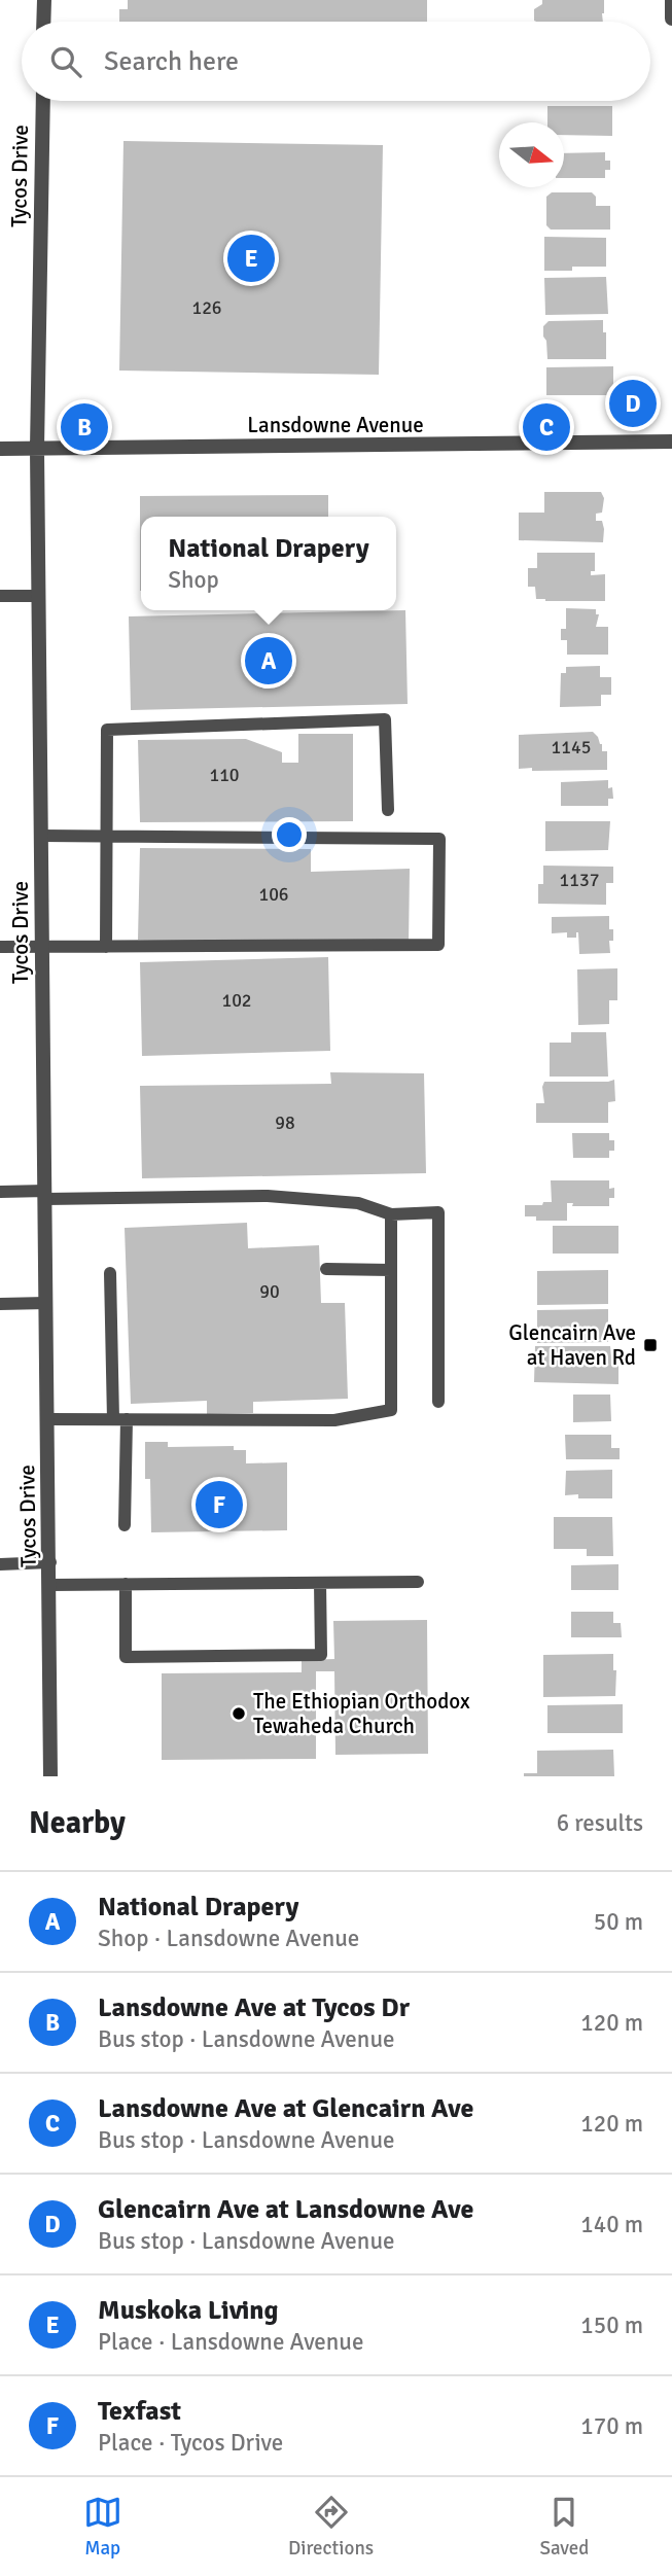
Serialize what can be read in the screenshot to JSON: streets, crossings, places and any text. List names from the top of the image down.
{
  "streets": {
    "street": ["Tycos Drive", "Lansdowne Avenue"]
  },
  "crossings": [
    ["Tycos Drive", "Lansdowne Avenue"]
  ],
  "places": {
    "transit": ["Glencairn Ave at Haven Rd"],
    "other": ["The Ethiopian Orthodox Tewaheda Church"]
  },
  "house_numbers": [
    "126",
    "1145",
    "110",
    "1137",
    "106",
    "102",
    "98",
    "90"
  ],
  "north": "right",
  "page": {
    "search": "Search here",
    "pins": [
      "E",
      "D",
      "B",
      "C",
      "A",
      "F"
    ],
    "popup": ["National Drapery", "Shop"],
    "heading": ["Nearby", "6 results"],
    "list": [
      {
        "mark": "A",
        "name": "National Drapery",
        "note": "Shop · Lansdowne Avenue",
        "value": "50 m"
      },
      {
        "mark": "B",
        "name": "Lansdowne Ave at Tycos Dr",
        "note": "Bus stop · Lansdowne Avenue",
        "value": "120 m"
      },
      {
        "mark": "C",
        "name": "Lansdowne Ave at Glencairn Ave",
        "note": "Bus stop · Lansdowne Avenue",
        "value": "120 m"
      },
      {
        "mark": "D",
        "name": "Glencairn Ave at Lansdowne Ave",
        "note": "Bus stop · Lansdowne Avenue",
        "value": "140 m"
      },
      {
        "mark": "E",
        "name": "Muskoka Living",
        "note": "Place · Lansdowne Avenue",
        "value": "150 m"
      },
      {
        "mark": "F",
        "name": "Texfast",
        "note": "Place · Tycos Drive",
        "value": "170 m"
      }
    ],
    "nav": ["Map", "Directions", "Saved"]
  }
}
